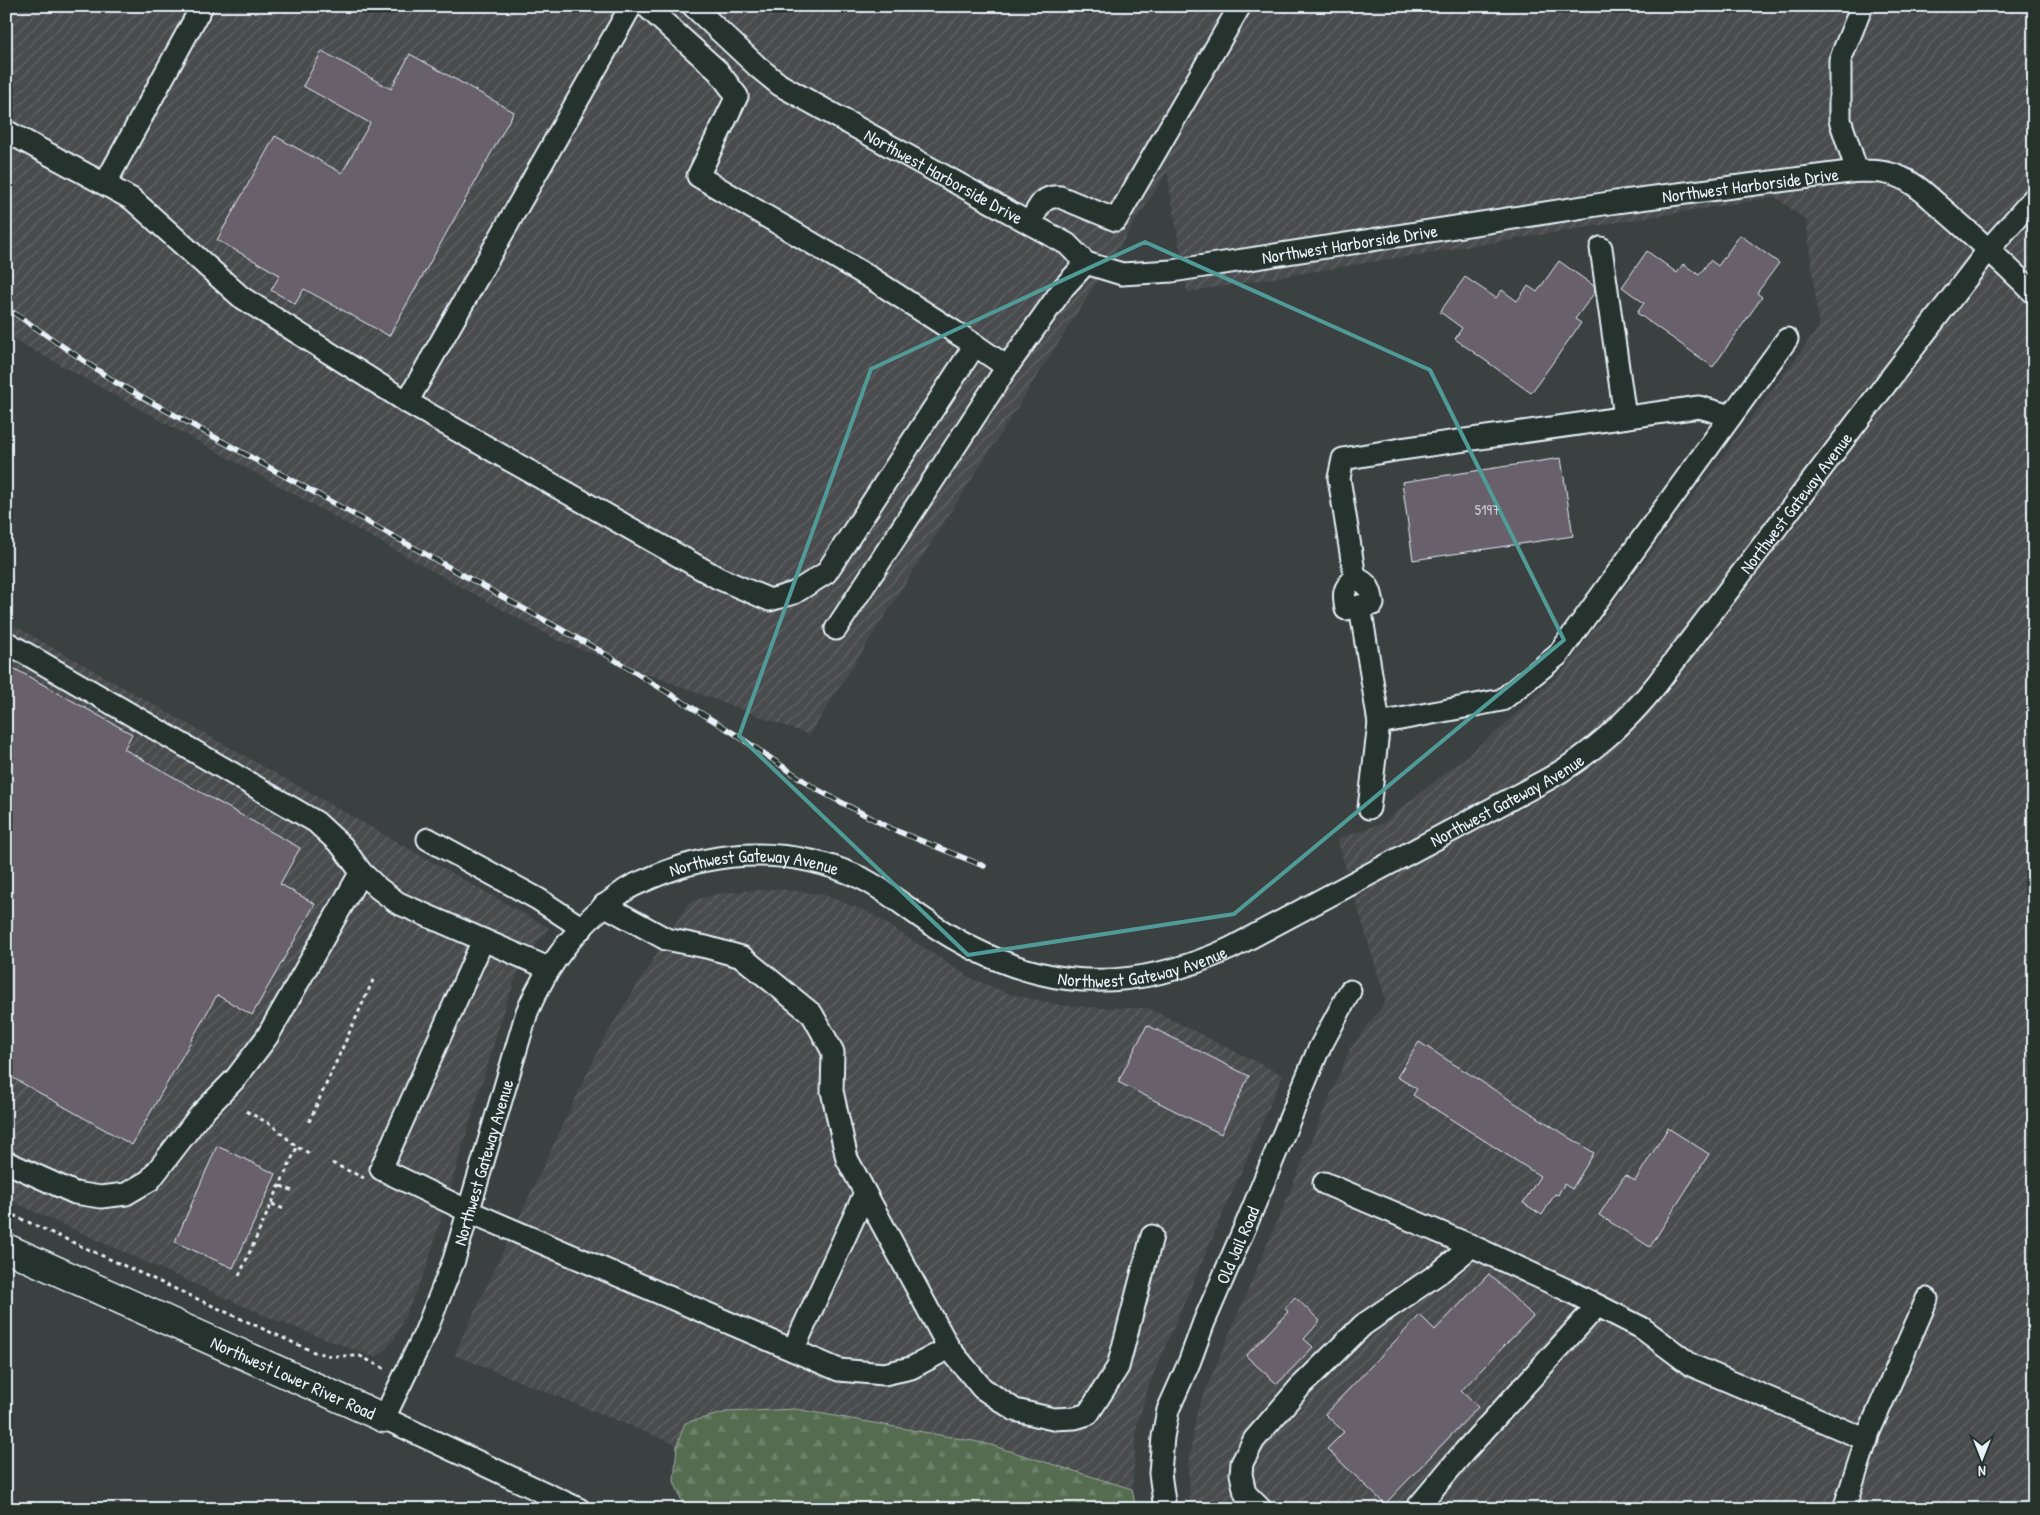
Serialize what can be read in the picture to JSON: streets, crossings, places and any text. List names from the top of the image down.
{
  "streets": {
    "main road": ["Northwest Lower River Road"],
    "street": ["Northwest Harborside Drive", "Northwest Gateway Avenue", "Old Jail Road"]
  },
  "crossings": [
    ["Northwest Harborside Drive", "Northwest Gateway Avenue"],
    ["Northwest Gateway Avenue", "Northwest Lower River Road"]
  ],
  "house_numbers": ["5197"],
  "north": "bottom"
}
